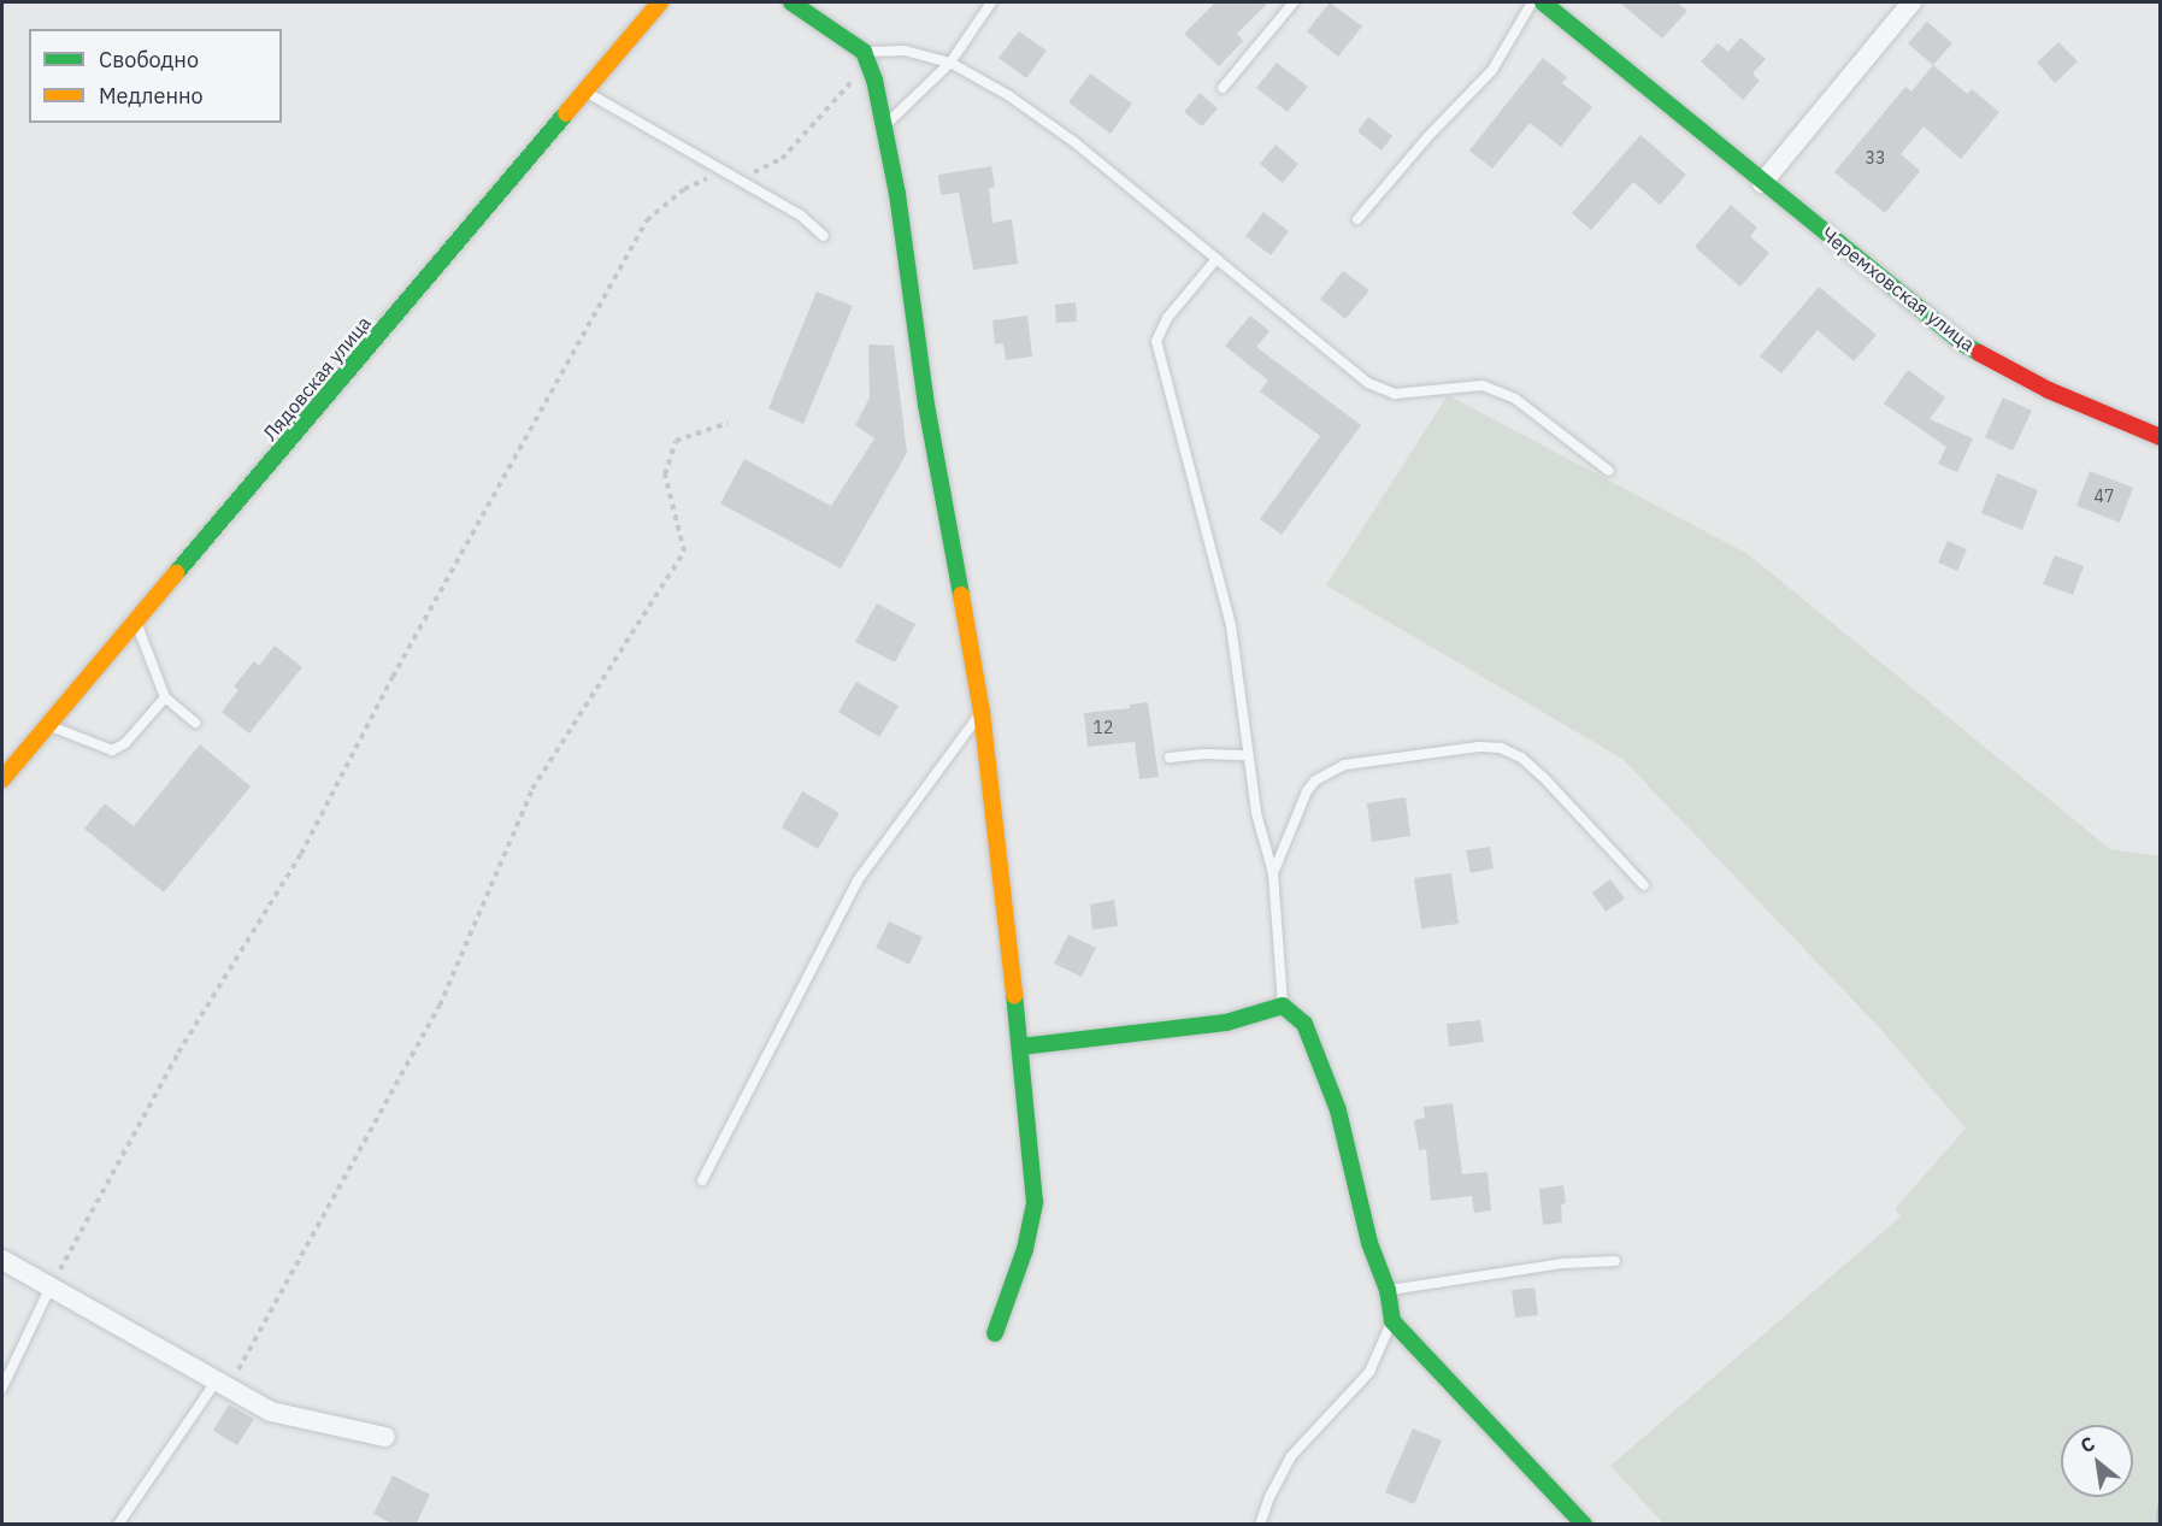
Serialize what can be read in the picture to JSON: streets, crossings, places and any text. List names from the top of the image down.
{
  "streets": {
    "street": ["Черемховская улица", "Лядовская улица"]
  },
  "house_numbers": ["33", "47", "12"],
  "legend": ["Свободно", "Медленно"],
  "north": "top left"
}
